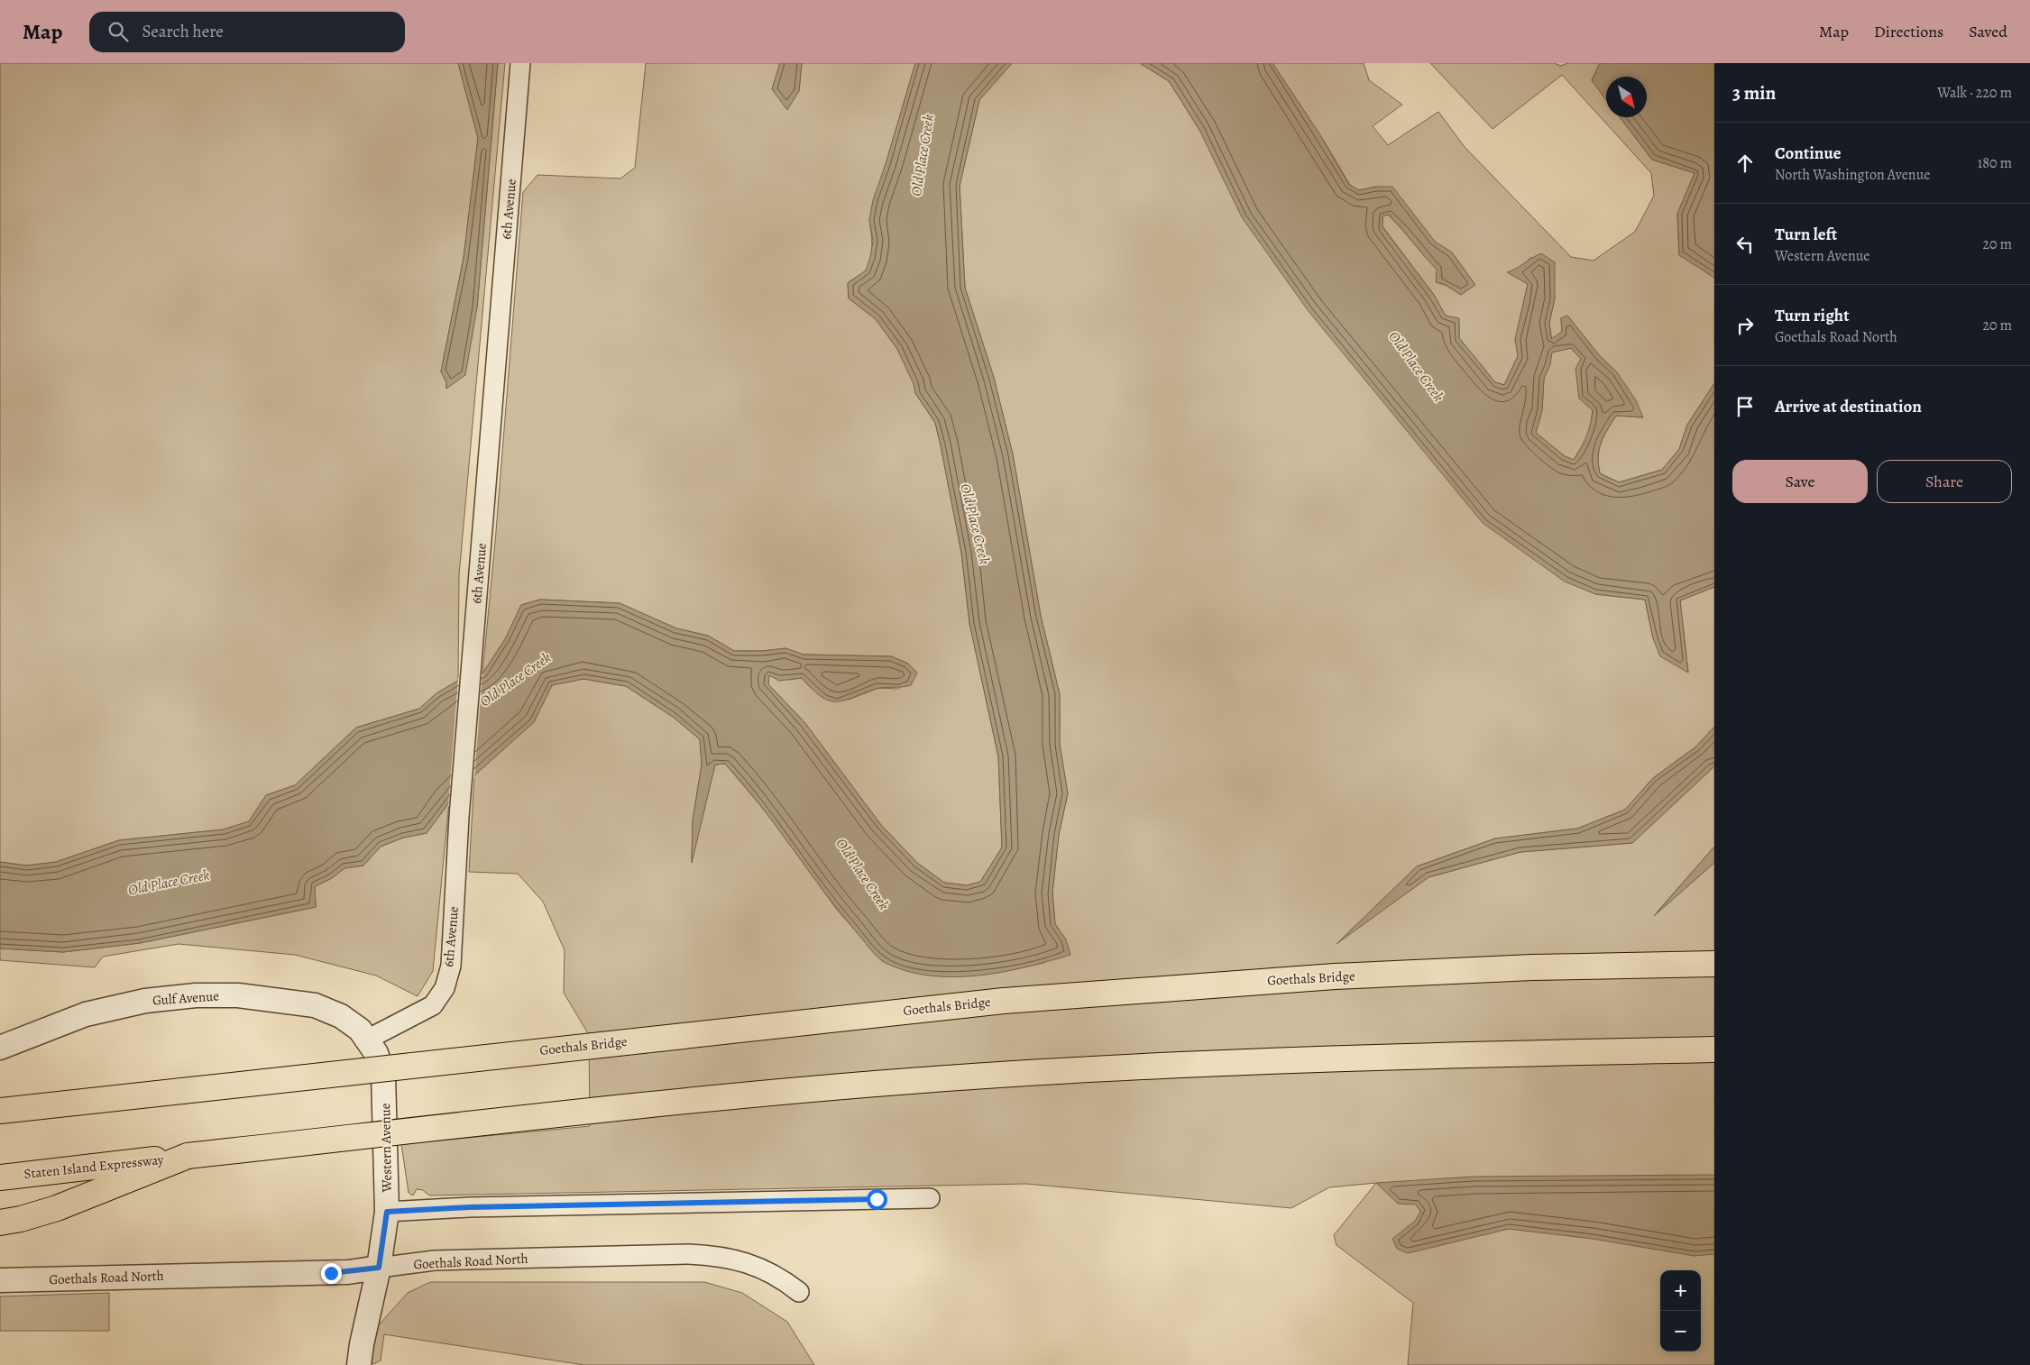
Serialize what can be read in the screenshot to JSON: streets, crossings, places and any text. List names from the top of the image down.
{
  "streets": {
    "highway": ["Goethals Bridge", "Staten Island Expressway"],
    "street": [
      "6th Avenue",
      "Gulf Avenue",
      "Western Avenue",
      "Goethals Road North"
    ]
  },
  "crossings": [
    ["6th Avenue", "Gulf Avenue"],
    ["6th Avenue", "Western Avenue"],
    ["Gulf Avenue", "Western Avenue"],
    ["Western Avenue", "Goethals Road North"]
  ],
  "water": ["Old Place Creek"],
  "north": "bottom right",
  "page": {
    "header": "Map",
    "search": "Search here",
    "nav": ["Map", "Directions", "Saved"],
    "heading": ["3 min", "Walk · 220 m"],
    "list": [
      ["Continue", "North Washington Avenue", "180 m"],
      ["Turn left", "Western Avenue", "20 m"],
      ["Turn right", "Goethals Road North", "20 m"],
      "Arrive at destination"
    ],
    "buttons": ["Save", "Share"],
    "map_buttons": ["+", "−"]
  }
}
